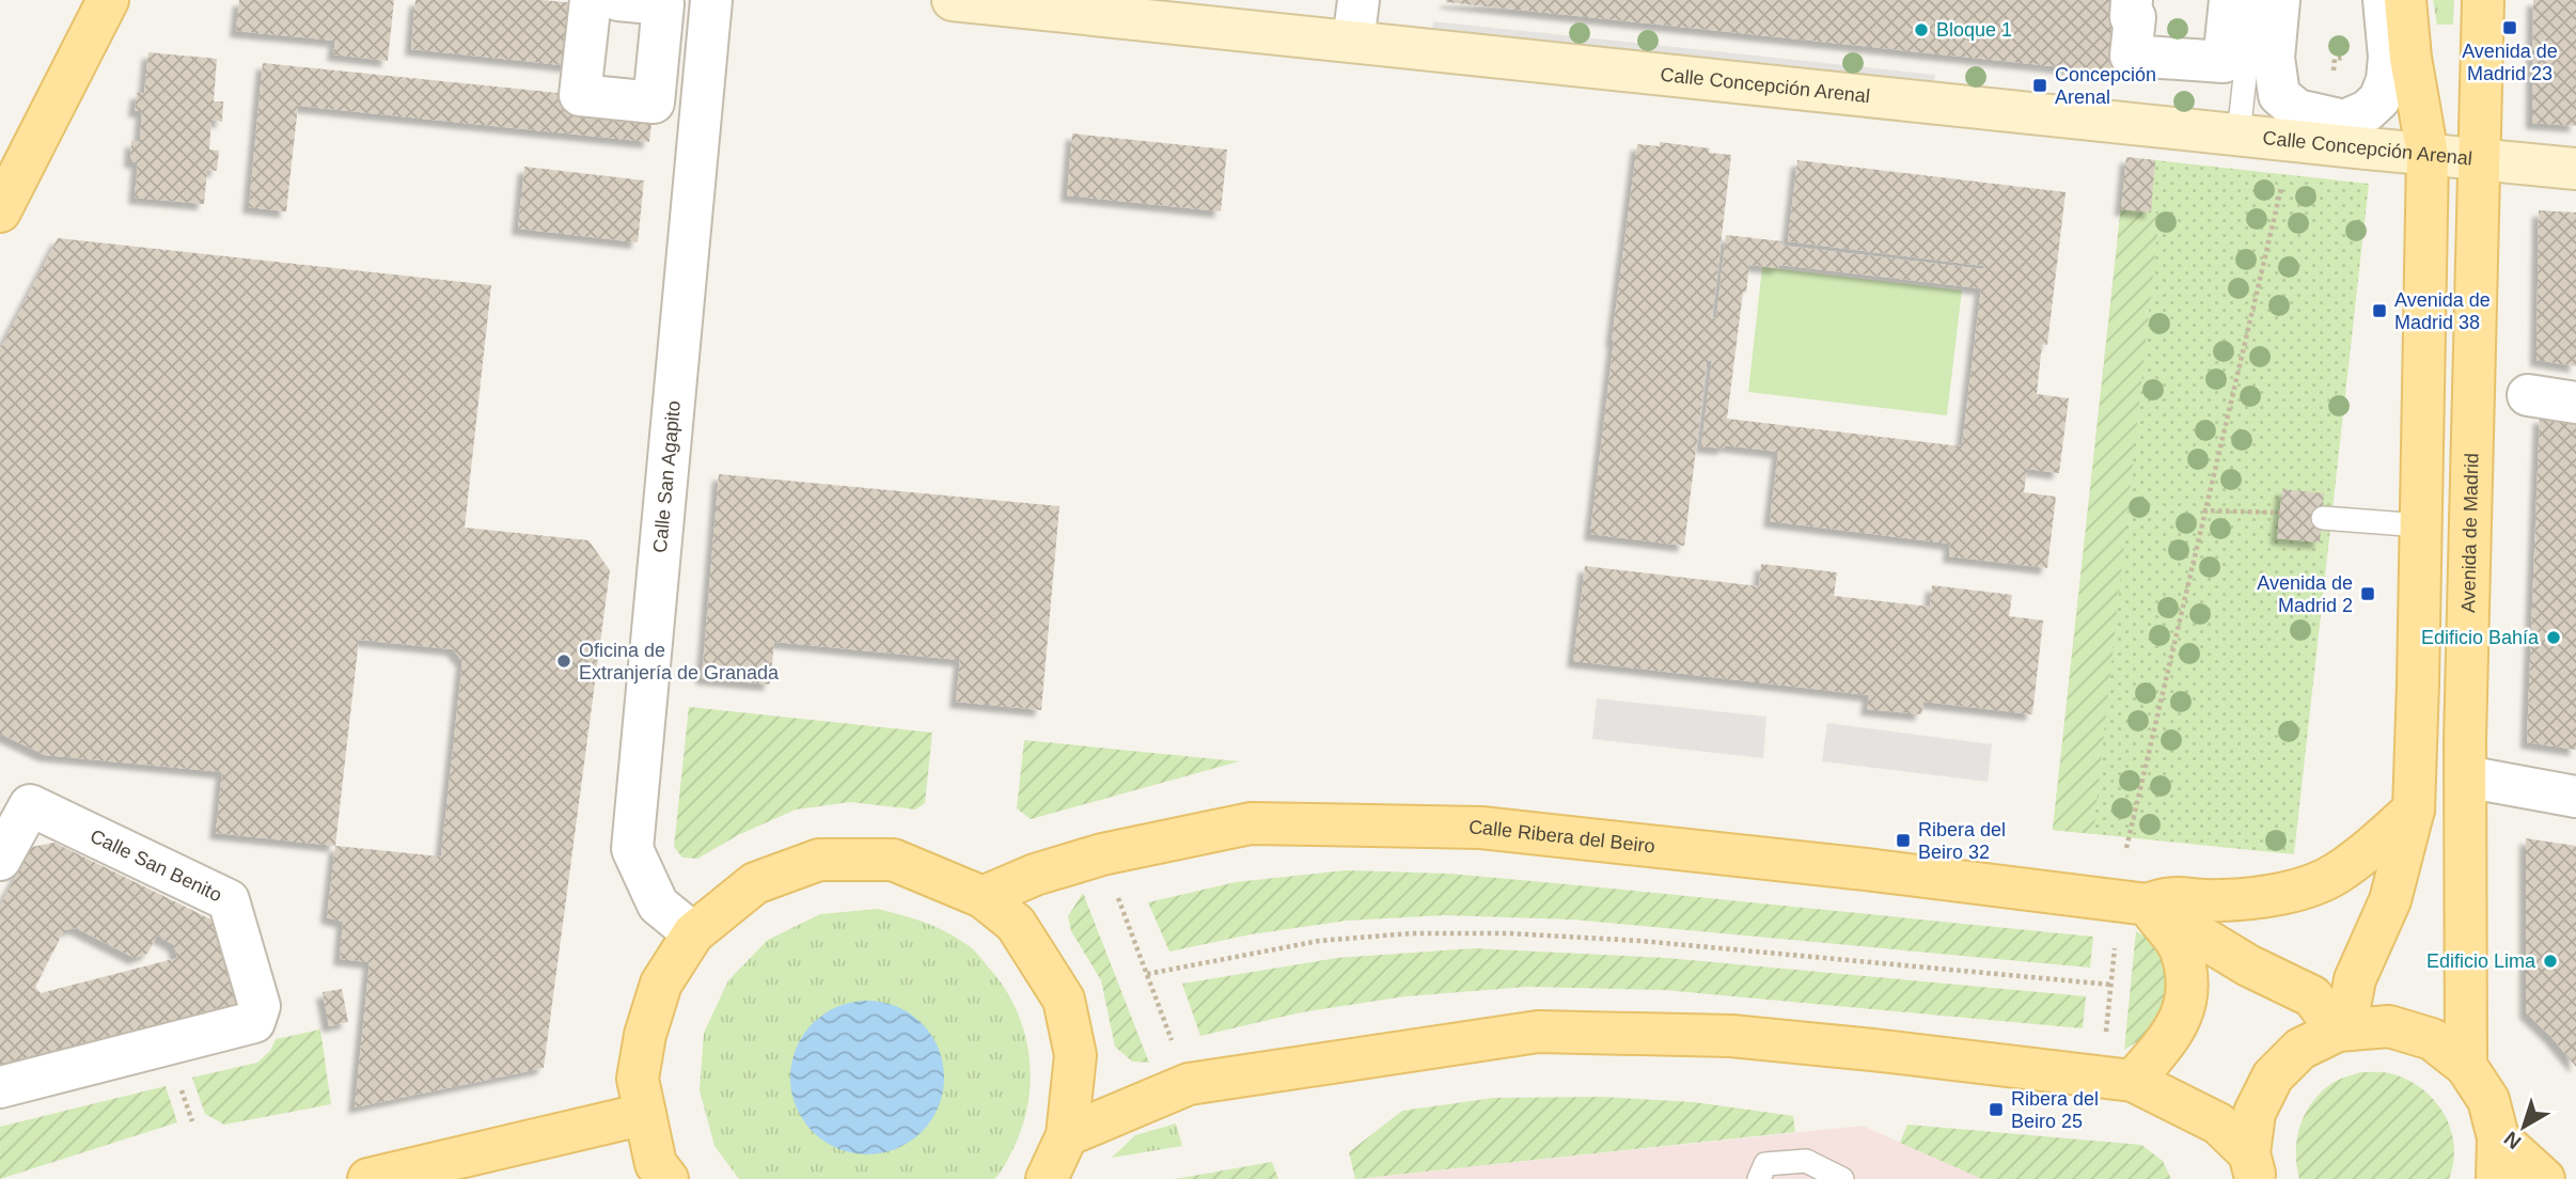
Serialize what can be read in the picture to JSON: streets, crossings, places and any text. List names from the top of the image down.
{
  "streets": {
    "main road": ["Avenida de Madrid", "Calle Ribera del Beiro"],
    "street": ["Calle Concepción Arenal", "Calle San Agapito", "Calle San Benito"]
  },
  "crossings": [
    ["Calle Concepción Arenal", "Avenida de Madrid"]
  ],
  "places": {
    "transit": [
      "Avenida de Madrid 23",
      "Concepción Arenal",
      "Avenida de Madrid 38",
      "Avenida de Madrid 2",
      "Ribera del Beiro 32",
      "Ribera del Beiro 25"
    ],
    "other": [
      "Bloque 1",
      "Edificio Bahía",
      "Oficina de Extranjería de Granada",
      "Edificio Lima"
    ]
  },
  "north": "bottom left"
}
